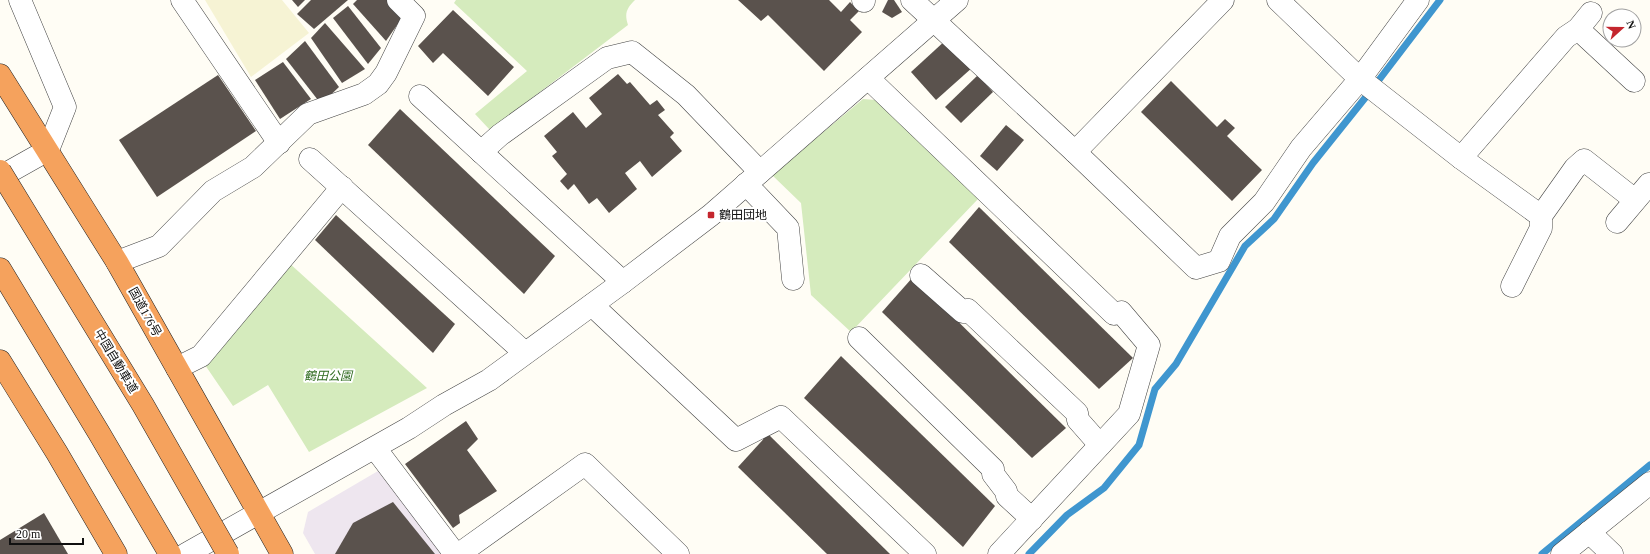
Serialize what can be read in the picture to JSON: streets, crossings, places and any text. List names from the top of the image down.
{
  "streets": {
    "highway": ["国道176号", "中国自動車道"]
  },
  "parks": ["鶴田公園"],
  "places": {
    "transit": ["鶴田団地"]
  },
  "scale_bar": "20 m",
  "north": "right"
}
